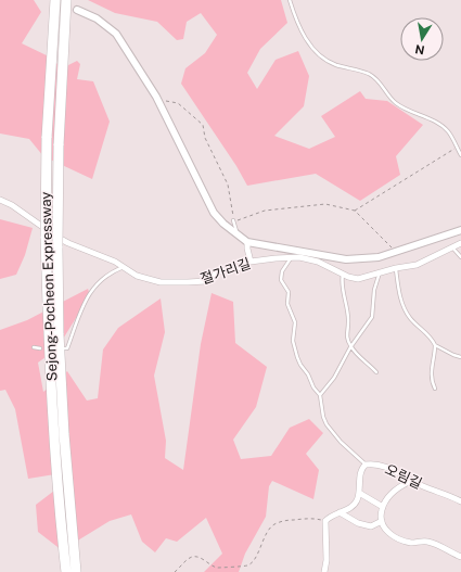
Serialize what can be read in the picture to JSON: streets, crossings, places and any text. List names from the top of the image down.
{
  "streets": {
    "highway": ["Sejong-Pocheon Expressway"],
    "street": ["절가리길", "오림길"]
  },
  "north": "bottom"
}
